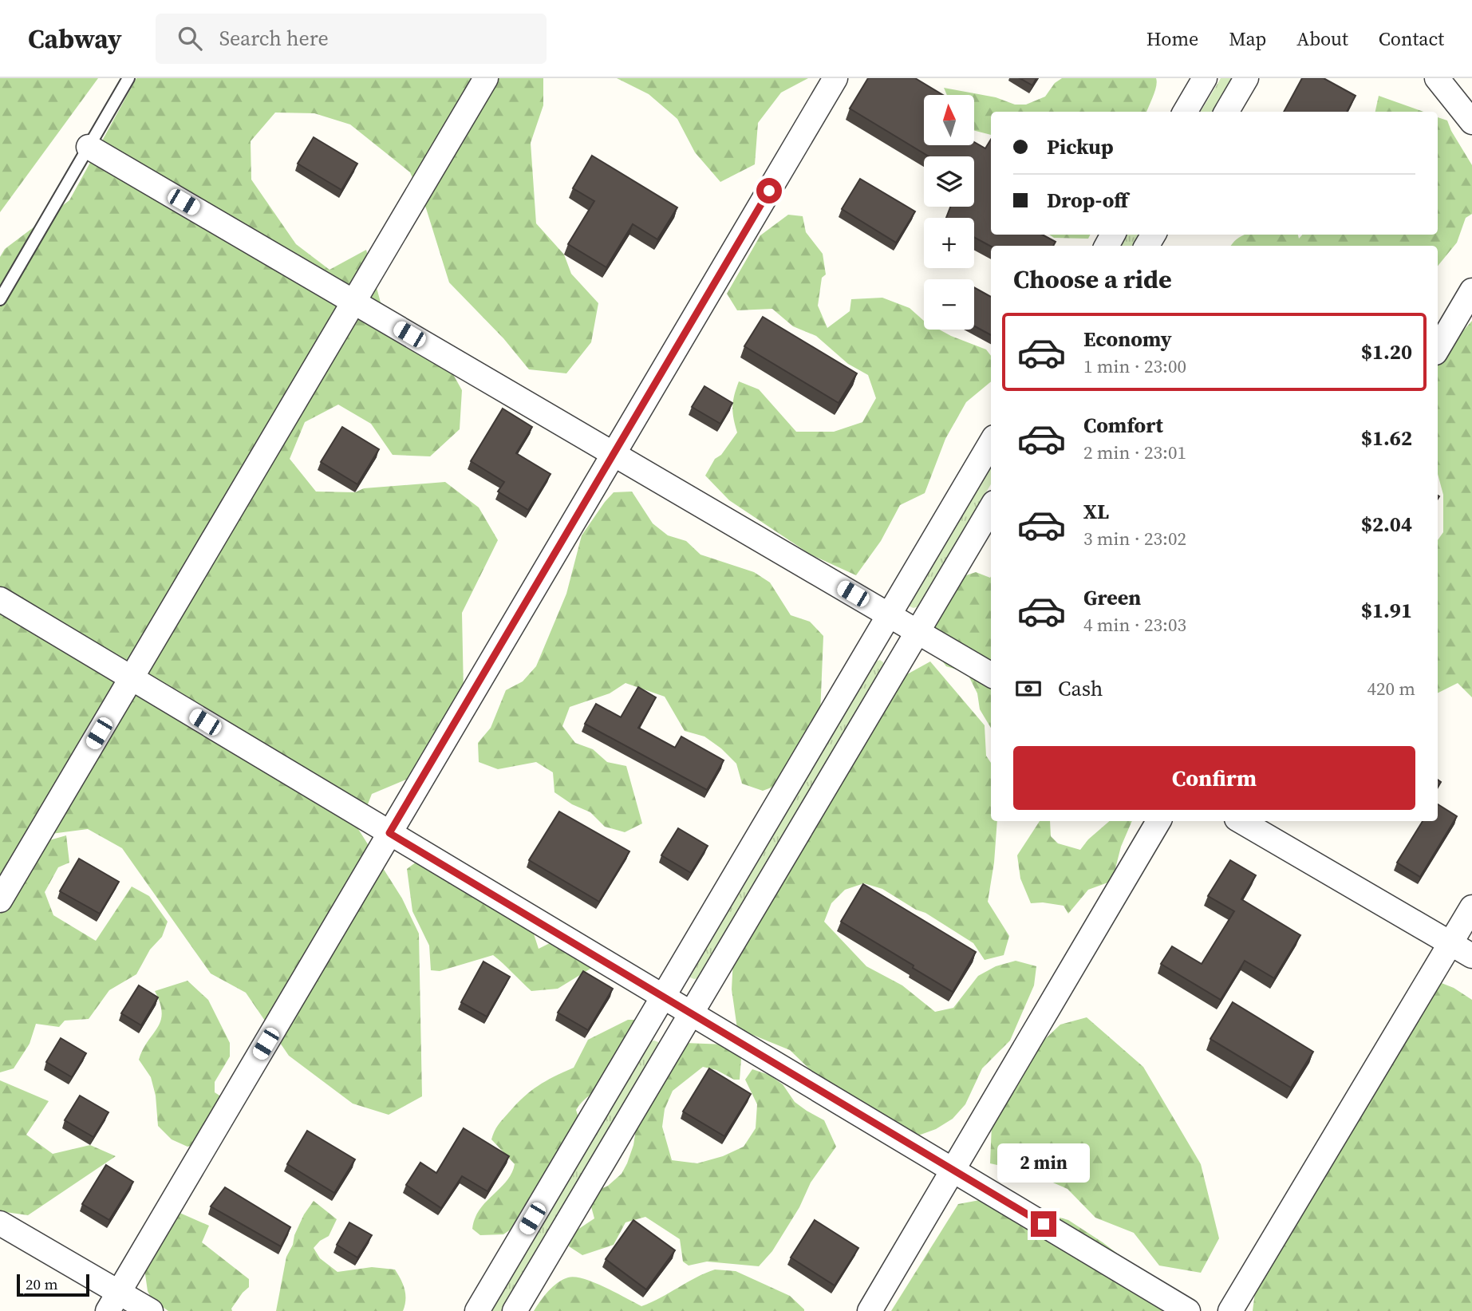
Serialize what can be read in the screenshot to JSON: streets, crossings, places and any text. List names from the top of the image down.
{
  "scale_bar": "20 m",
  "north": "top",
  "page": {
    "header": "Cabway",
    "search": "Search here",
    "nav": [
      "Home",
      "Map",
      "About",
      "Contact"
    ],
    "map_buttons": ["+", "−"],
    "banner": ["Pickup", "Drop-off"],
    "heading": "Choose a ride",
    "list": [
      {
        "name": "Economy",
        "note": "1 min · 23:00",
        "value": "$1.20"
      },
      {
        "name": "Comfort",
        "note": "2 min · 23:01",
        "value": "$1.62"
      },
      {
        "name": "XL",
        "note": "3 min · 23:02",
        "value": "$2.04"
      },
      {
        "name": "Green",
        "note": "4 min · 23:03",
        "value": "$1.91"
      }
    ],
    "pay": ["Cash", "420 m"],
    "buttons": "Confirm",
    "bubble": "2 min",
    "scale": "20 m"
  }
}
